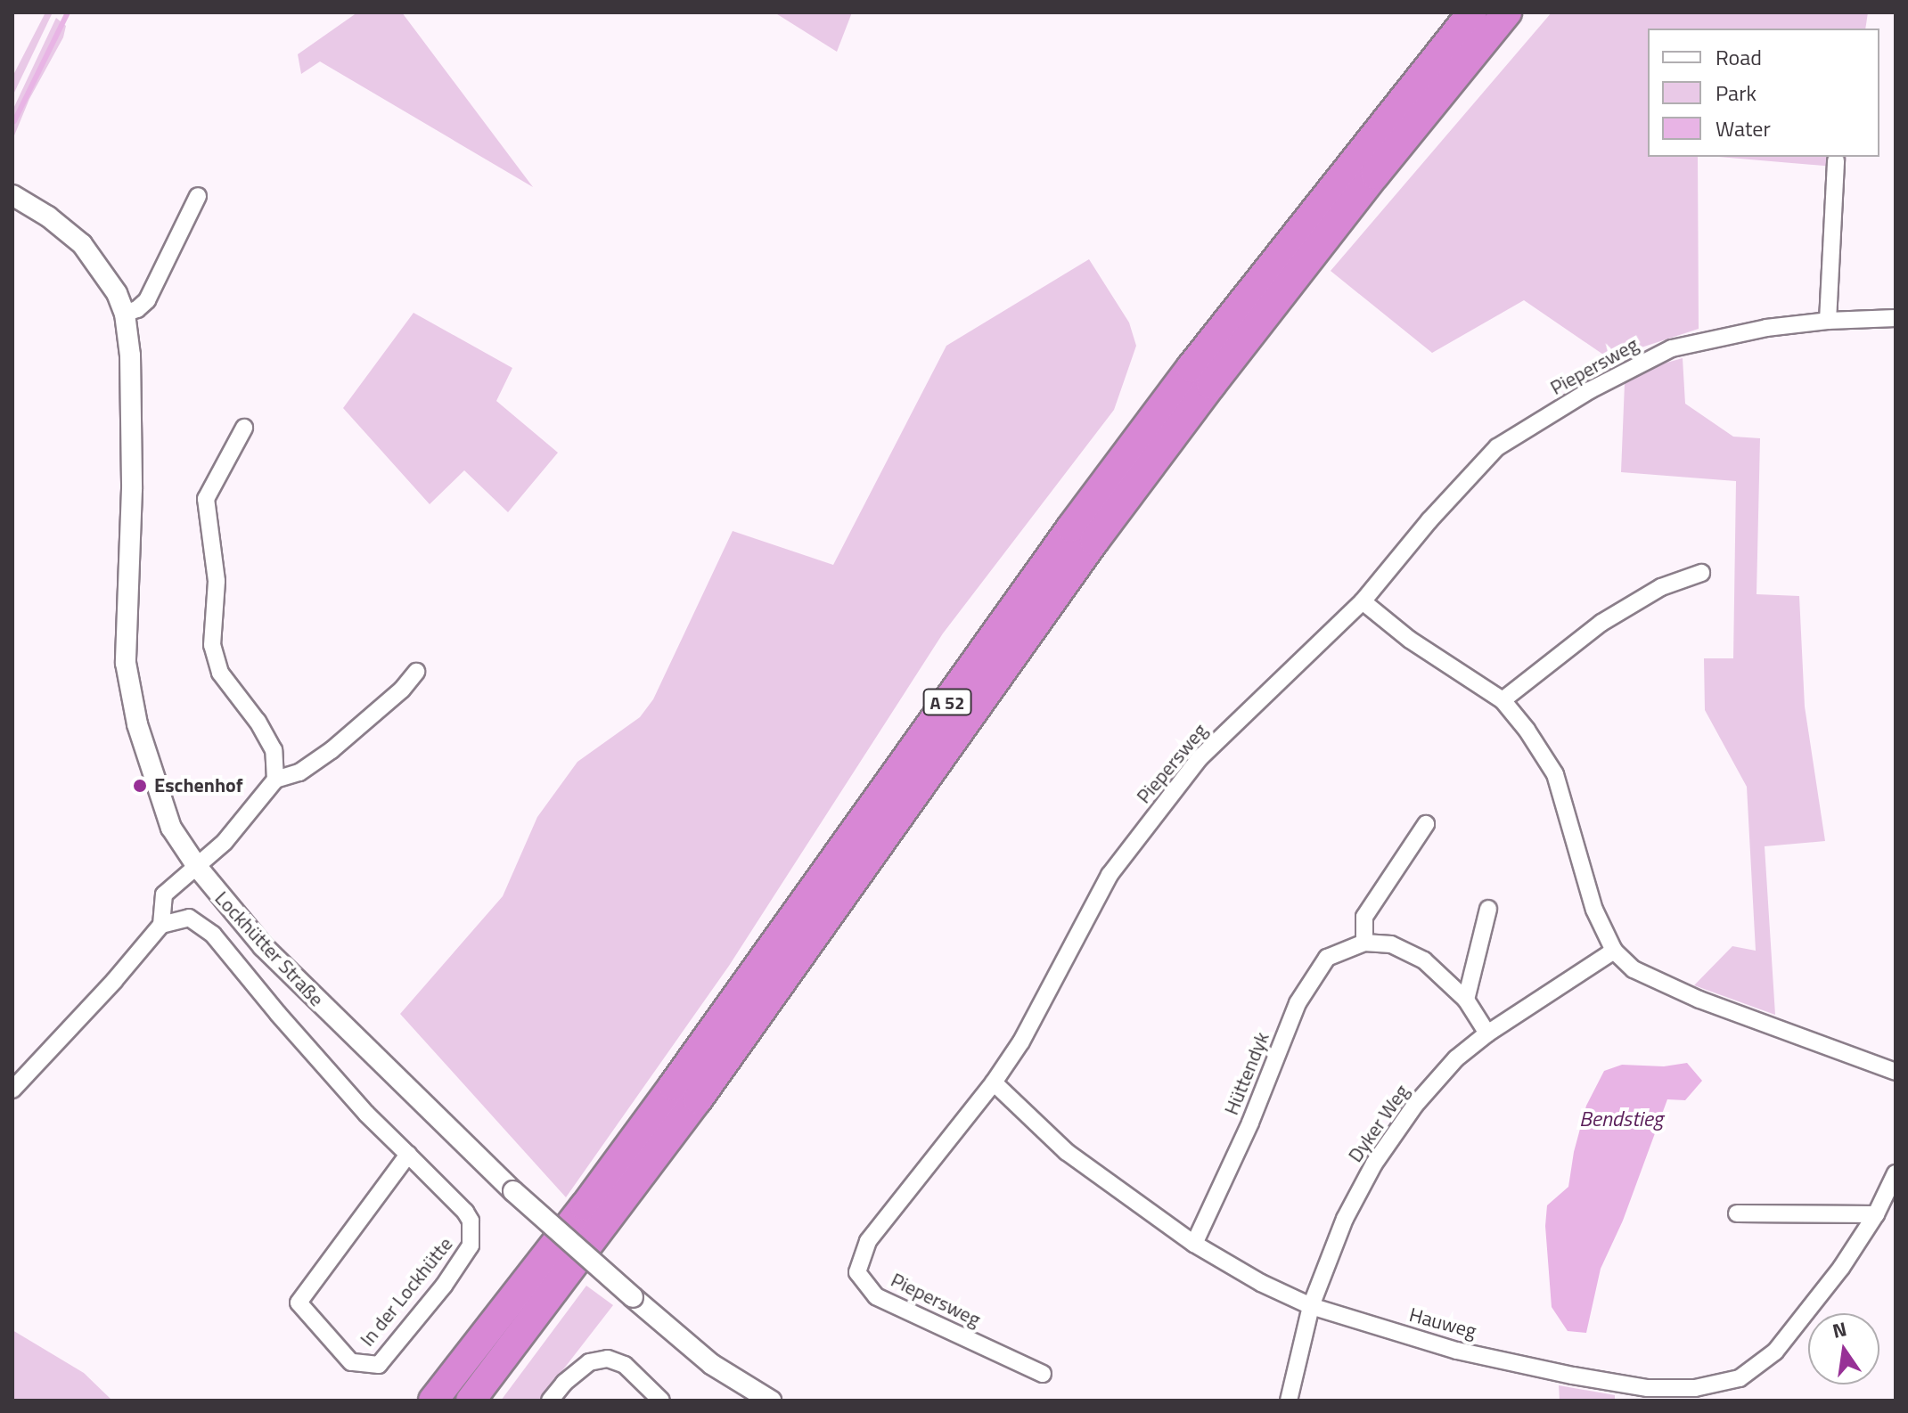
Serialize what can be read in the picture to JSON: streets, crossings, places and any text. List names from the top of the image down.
{
  "streets": {
    "highway": ["A 52"],
    "street": [
      "Piepersweg",
      "Lockhütter Straße",
      "Hüttendyk",
      "Dyker Weg",
      "In der Lockhütte",
      "Hauweg"
    ]
  },
  "crossings": [
    ["Piepersweg", "Hauweg"],
    ["Hüttendyk", "Hauweg"],
    ["Dyker Weg", "Hauweg"]
  ],
  "water": ["Bendstieg"],
  "places": ["Eschenhof"],
  "legend": ["Road", "Park", "Water"],
  "north": "top"
}
